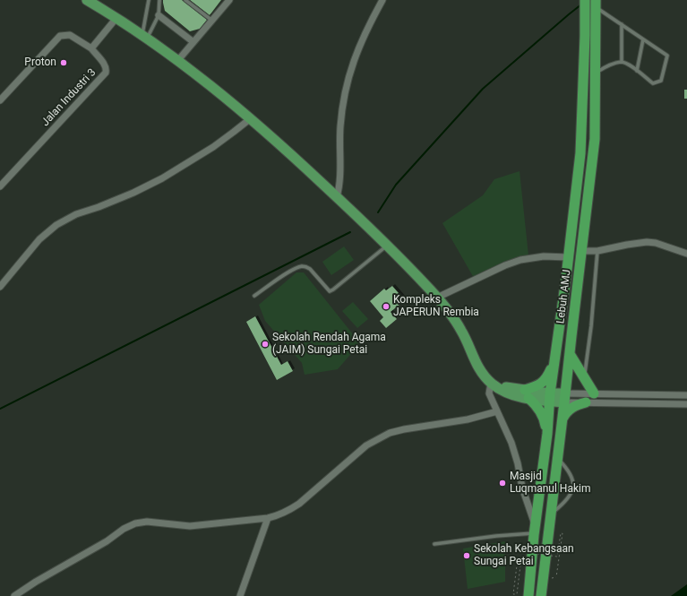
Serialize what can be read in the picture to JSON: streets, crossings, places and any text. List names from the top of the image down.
{
  "streets": {
    "highway": ["Lebuh AMJ"],
    "street": ["Jalan Industri 3"]
  },
  "places": [
    "Proton",
    "Kompleks JAPERUN Rembia",
    "Sekolah Rendah Agama (JAIM) Sungai Petai",
    "Masjid Luqmanul Hakim",
    "Sekolah Kebangsaan Sungai Petai"
  ]
}
